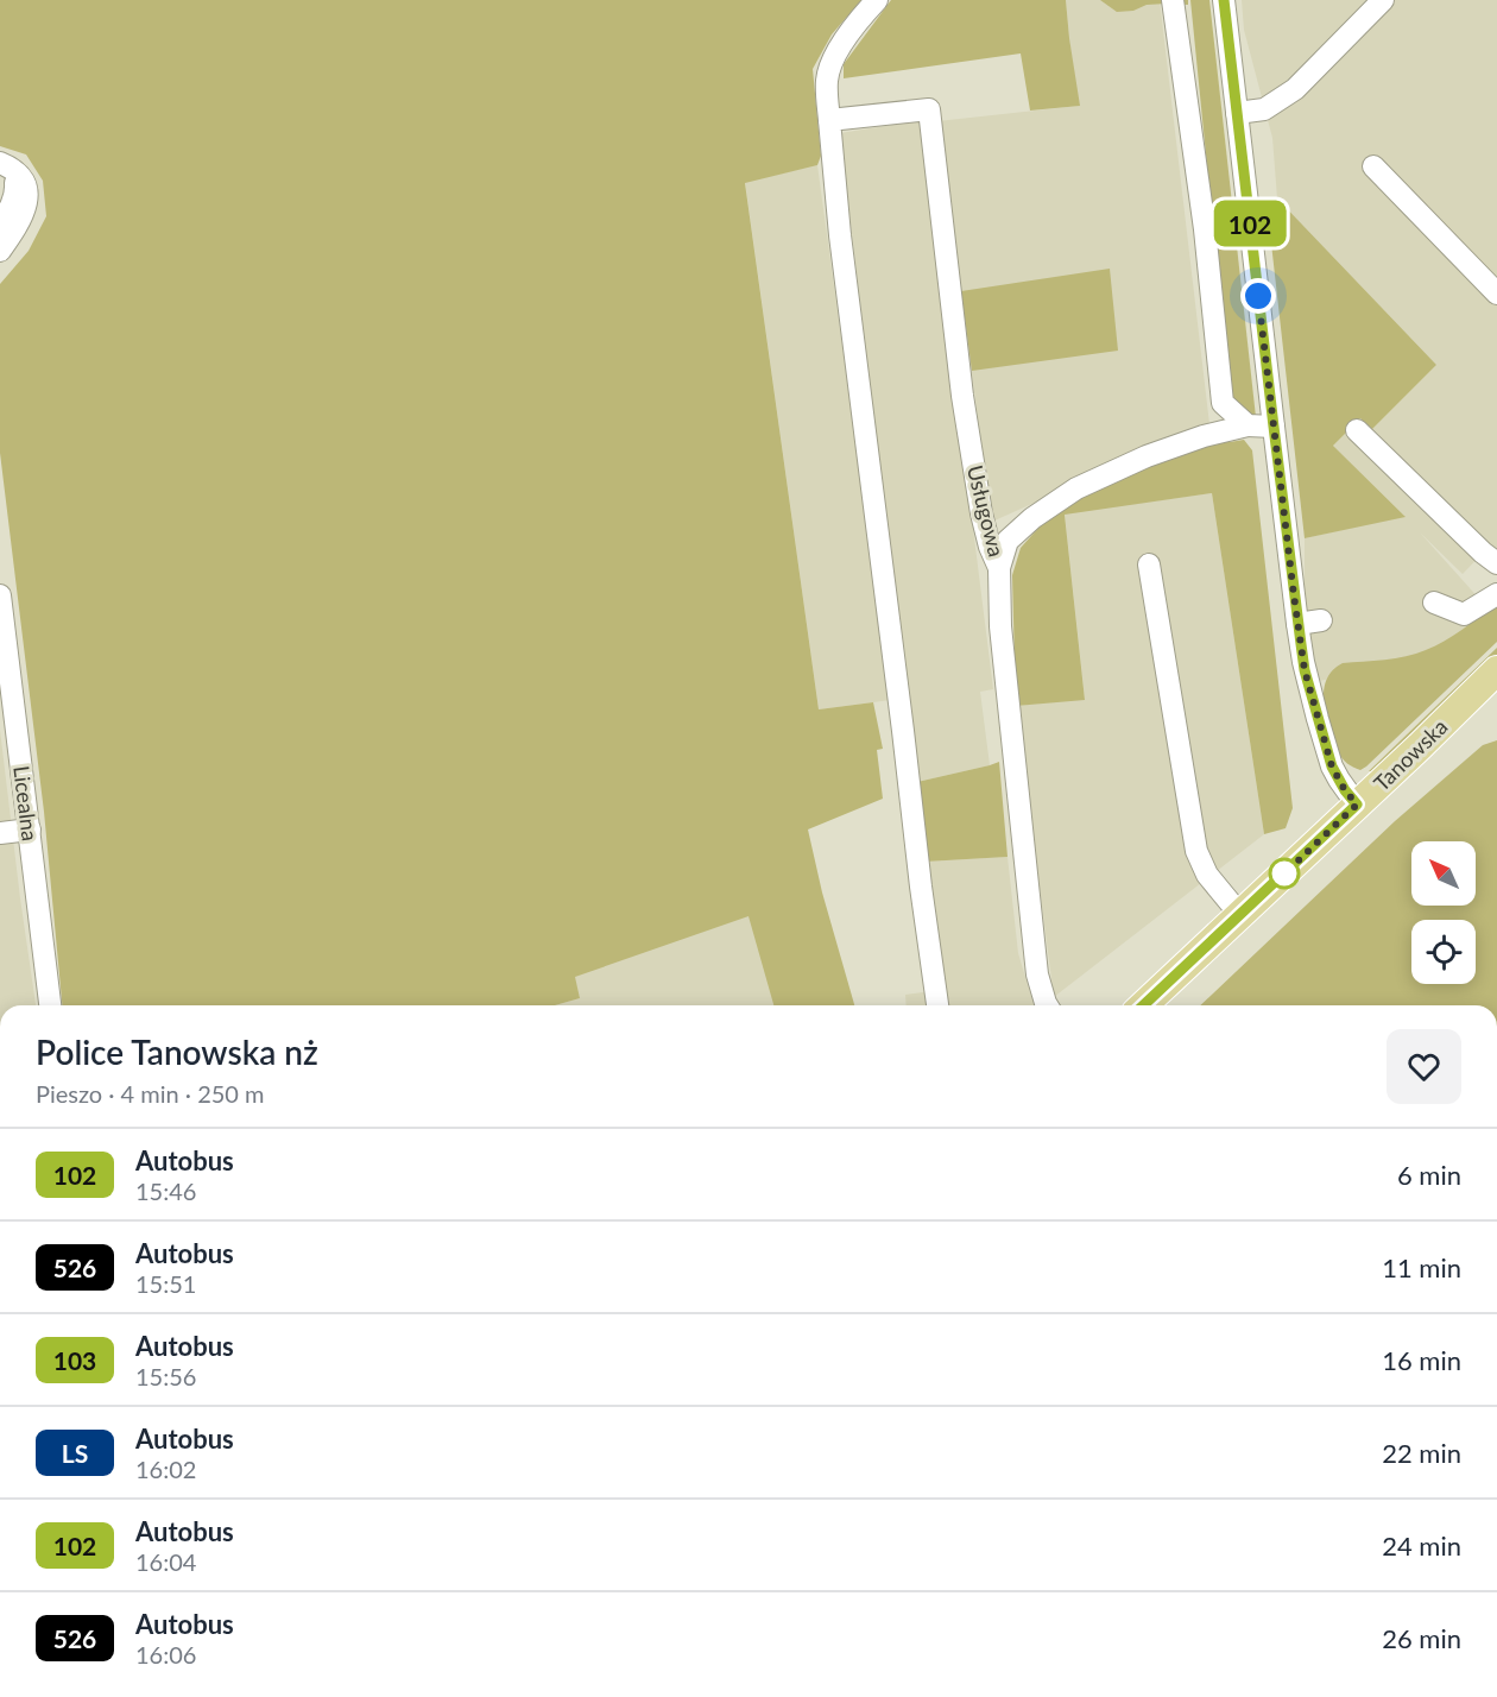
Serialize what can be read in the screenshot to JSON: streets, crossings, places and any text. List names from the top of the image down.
{
  "streets": {
    "main road": ["Tanowska"],
    "street": ["Usługowa", "Licealna"]
  },
  "lines": ["bus line 102"],
  "north": "top left",
  "page": {
    "on_map": "102",
    "heading": ["Police Tanowska nż", "Pieszo · 4 min · 250 m"],
    "list": [
      {
        "mark": "102",
        "name": "Autobus",
        "note": "15:46",
        "value": "6 min"
      },
      {
        "mark": "526",
        "name": "Autobus",
        "note": "15:51",
        "value": "11 min"
      },
      {
        "mark": "103",
        "name": "Autobus",
        "note": "15:56",
        "value": "16 min"
      },
      {
        "mark": "LS",
        "name": "Autobus",
        "note": "16:02",
        "value": "22 min"
      },
      {
        "mark": "102",
        "name": "Autobus",
        "note": "16:04",
        "value": "24 min"
      },
      {
        "mark": "526",
        "name": "Autobus",
        "note": "16:06",
        "value": "26 min"
      }
    ]
  }
}
